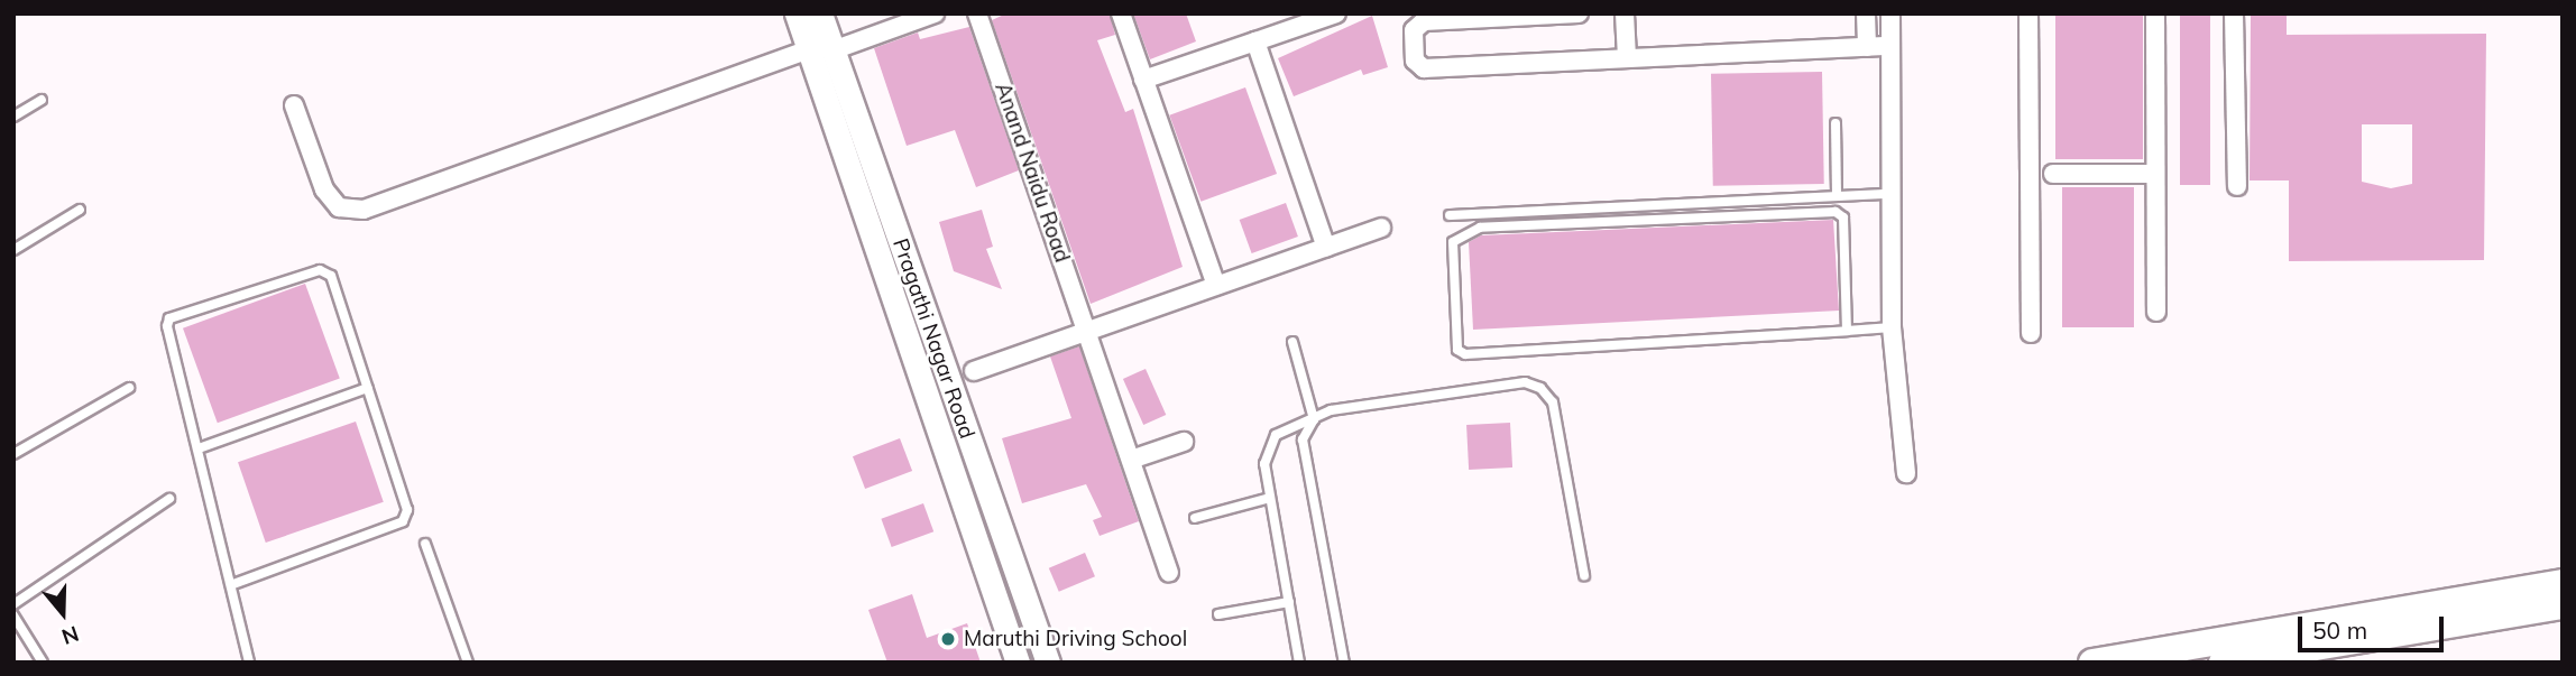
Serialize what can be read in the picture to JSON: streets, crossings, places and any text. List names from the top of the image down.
{
  "streets": {
    "main road": ["Pragathi Nagar Road"],
    "street": ["Anand Naidu Road"]
  },
  "places": ["Maruthi Driving School"],
  "scale_bar": "50 m",
  "north": "bottom"
}
